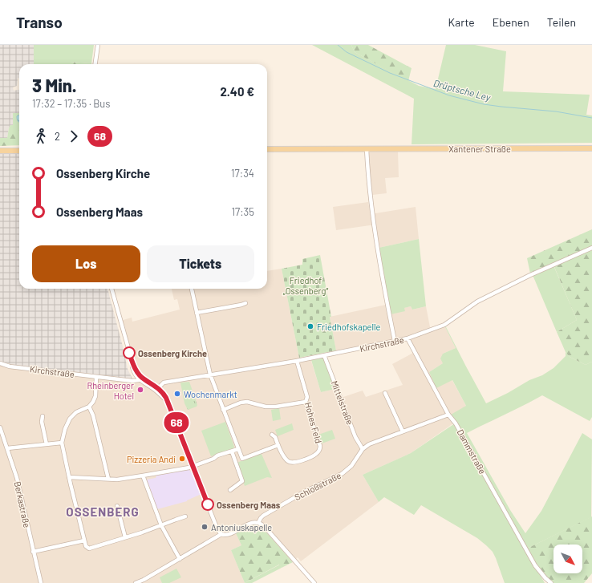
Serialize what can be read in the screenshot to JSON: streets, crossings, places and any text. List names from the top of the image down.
{
  "streets": {
    "main road": ["Xantener Straße"],
    "street": [
      "Kirchstraße",
      "Mittelstraße",
      "Hohes Feld",
      "Dammstraße",
      "Schloßstraße",
      "Berkastraße"
    ]
  },
  "crossings": [
    ["Kirchstraße", "Mittelstraße"],
    ["Kirchstraße", "Hohes Feld"],
    ["Kirchstraße", "Dammstraße"],
    ["Mittelstraße", "Schloßstraße"],
    ["Dammstraße", "Schloßstraße"]
  ],
  "districts": ["OSSENBERG"],
  "water": ["Drüptsche Ley"],
  "parks": ["Friedhof „Ossenberg“"],
  "places": [
    "Friedhofskapelle",
    "Ossenberg Kirche",
    "Rheinberger Hotel",
    "Wochenmarkt",
    "Pizzeria Andi",
    "Ossenberg Maas",
    "Antoniuskapelle"
  ],
  "lines": ["bus line 68"],
  "north": "bottom right",
  "page": {
    "header": "Transo",
    "nav": ["Karte", "Ebenen", "Teilen"],
    "on_map": "68",
    "heading": ["3 Min.", "17:32 – 17:35 · Bus", "2.40 €"],
    "legs": ["2", "68"],
    "list": [
      {
        "name": "Ossenberg Kirche",
        "value": "17:34"
      },
      {
        "name": "Ossenberg Maas",
        "value": "17:35"
      }
    ],
    "buttons": ["Los", "Tickets"]
  }
}
